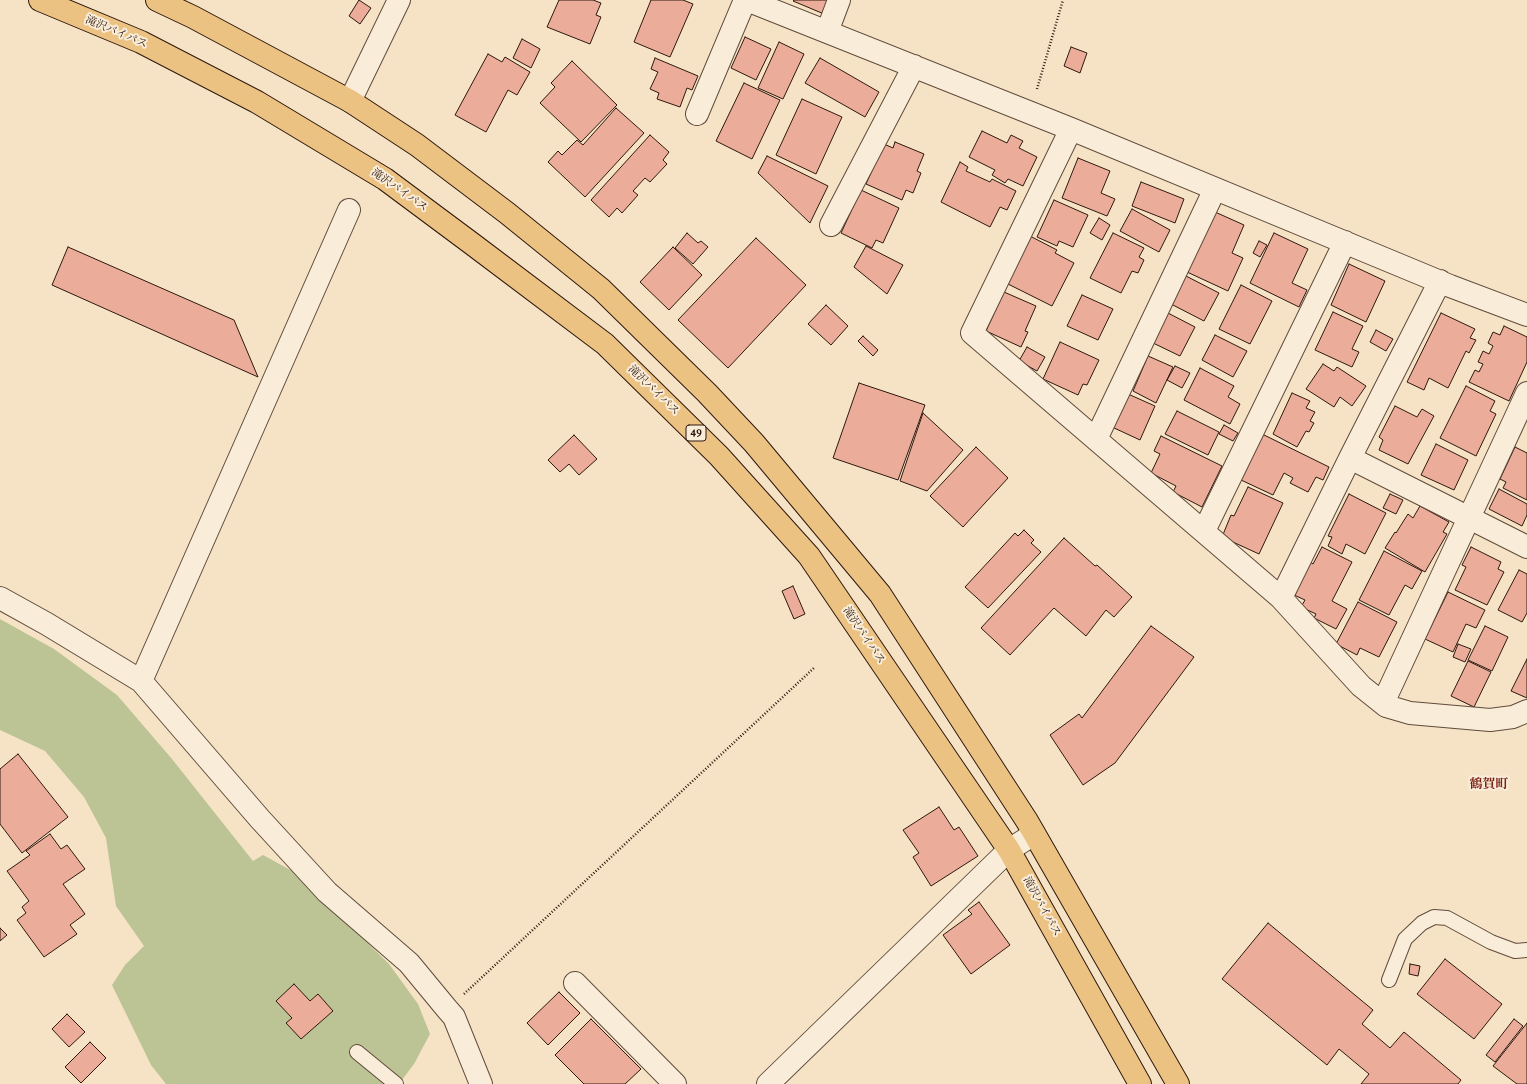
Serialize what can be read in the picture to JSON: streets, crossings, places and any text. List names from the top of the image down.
{
  "streets": {
    "highway": ["滝沢バイパス", "49"]
  },
  "districts": ["鶴賀町"]
}
